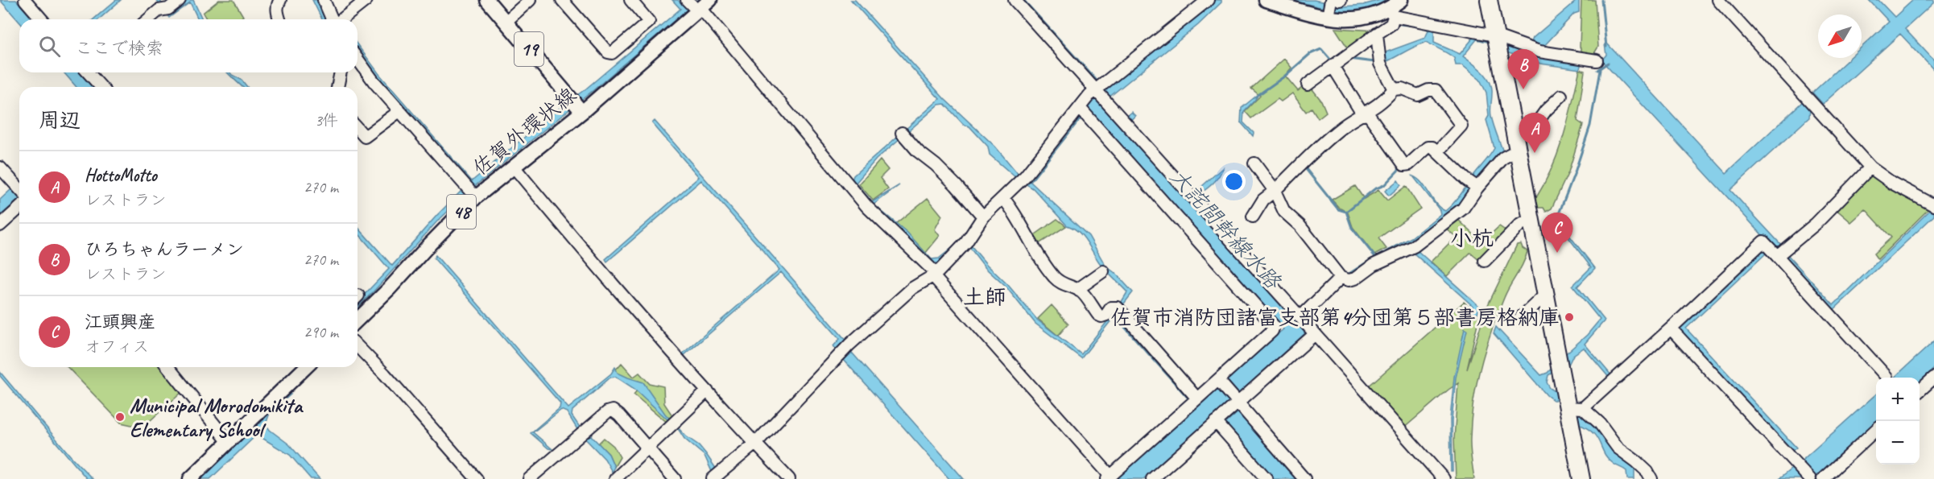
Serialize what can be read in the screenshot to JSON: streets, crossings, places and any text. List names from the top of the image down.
{
  "streets": {
    "main road": ["19", "佐賀外環状線", "48"]
  },
  "crossings": [
    ["19", "佐賀外環状線"]
  ],
  "districts": ["小杭", "土師"],
  "water": ["大詫間幹線水路"],
  "places": ["佐賀市消防団諸富支部第4分団第５部書房格納庫", "Municipal Morodomikita Elementary School"],
  "north": "bottom left",
  "page": {
    "search": "ここで検索",
    "pins": ["B", "A", "C"],
    "heading": ["周辺", "3件"],
    "list": [
      {
        "mark": "A",
        "name": "HottoMotto",
        "note": "レストラン",
        "value": "270 m"
      },
      {
        "mark": "B",
        "name": "ひろちゃんラーメン",
        "note": "レストラン",
        "value": "270 m"
      },
      {
        "mark": "C",
        "name": "江頭興産",
        "note": "オフィス",
        "value": "290 m"
      }
    ],
    "map_buttons": ["+", "−"]
  }
}
